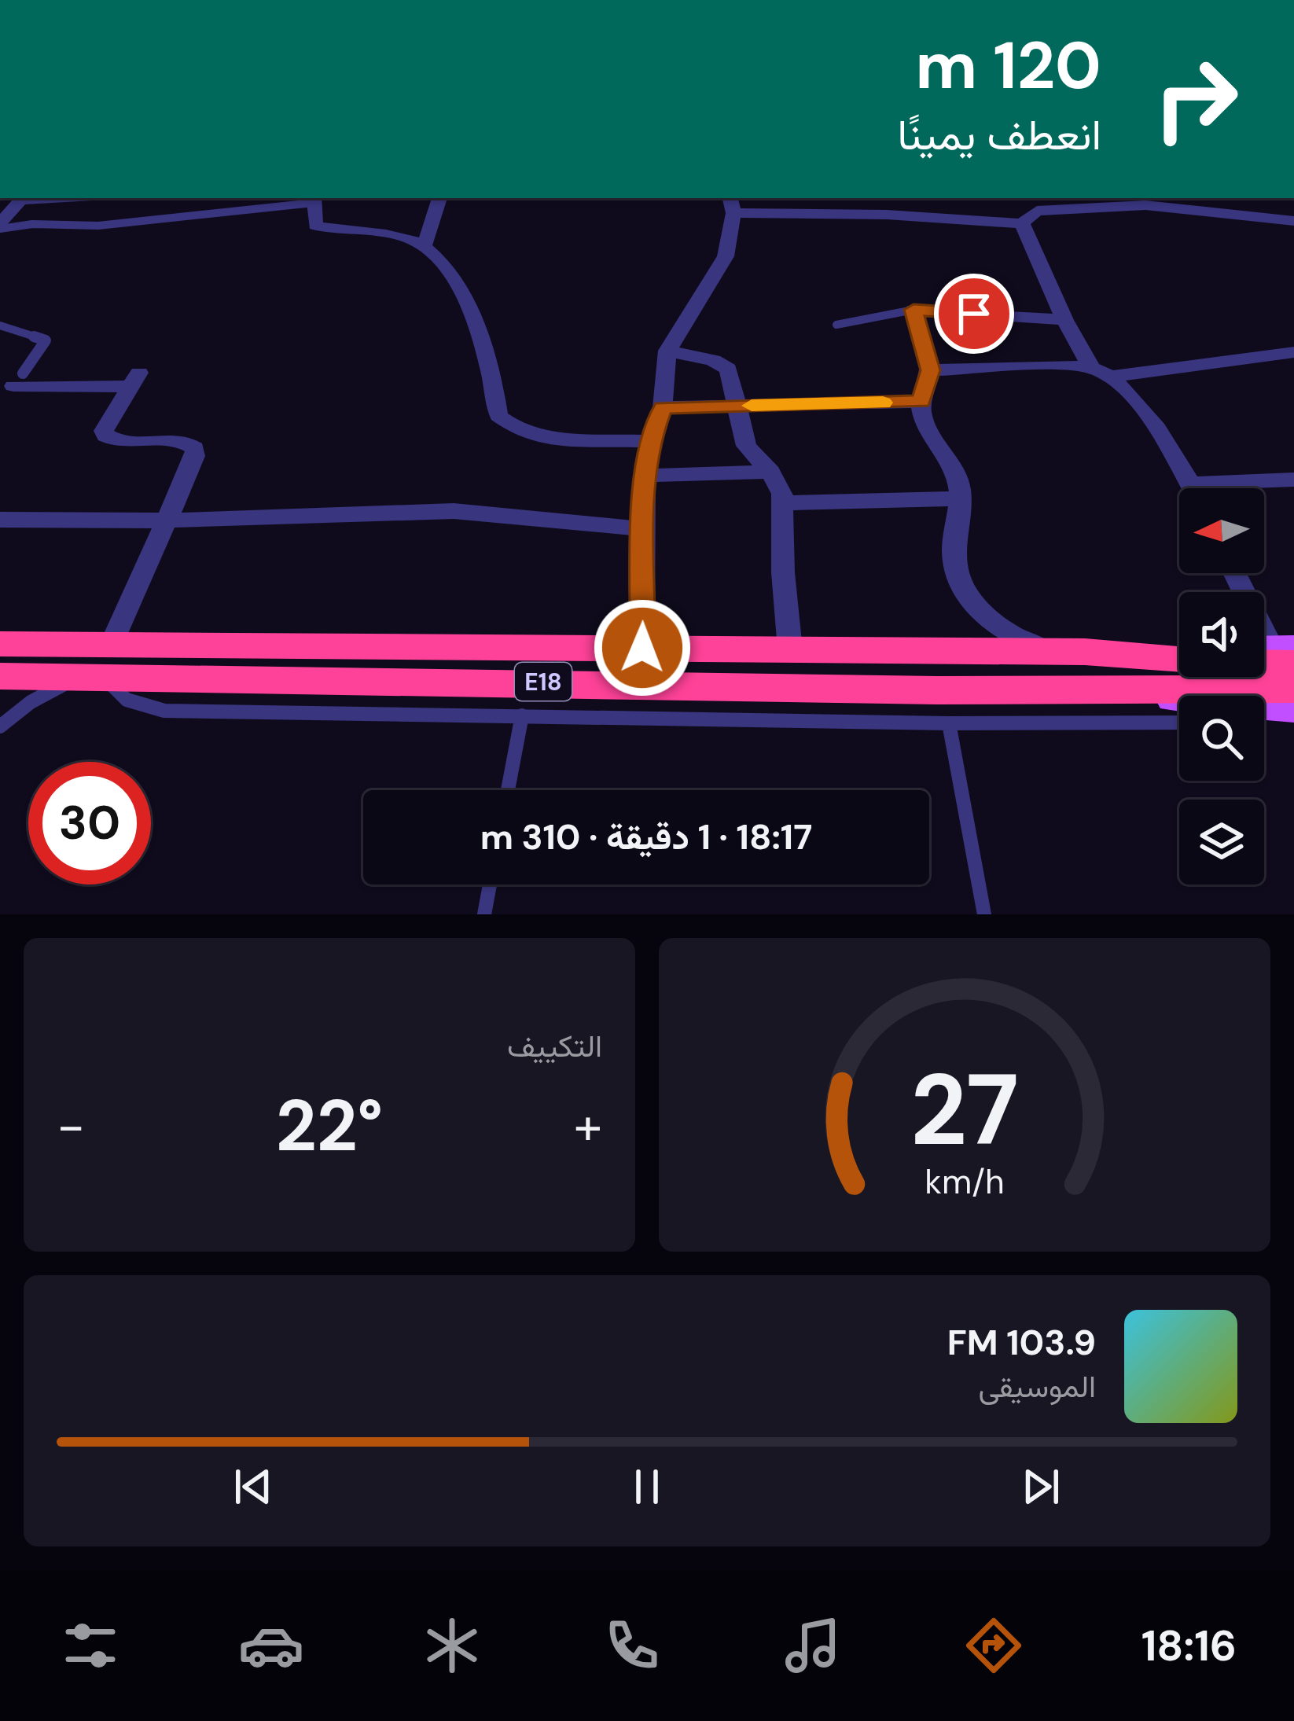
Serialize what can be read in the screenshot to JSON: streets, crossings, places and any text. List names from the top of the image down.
{
  "streets": {
    "highway": ["E18"]
  },
  "north": "left",
  "page": {
    "turn": ["120 m", "انعطف يمينًا"],
    "limit": "30",
    "trip": "18:17 · 1 دقيقة · 310 m",
    "tile": "التكييف",
    "heat": ["−", "22°", "+"],
    "song": ["103.9 FM", "الموسيقى"],
    "tabs": "18:16",
    "gauge": ["27", "km/h"]
  }
}
